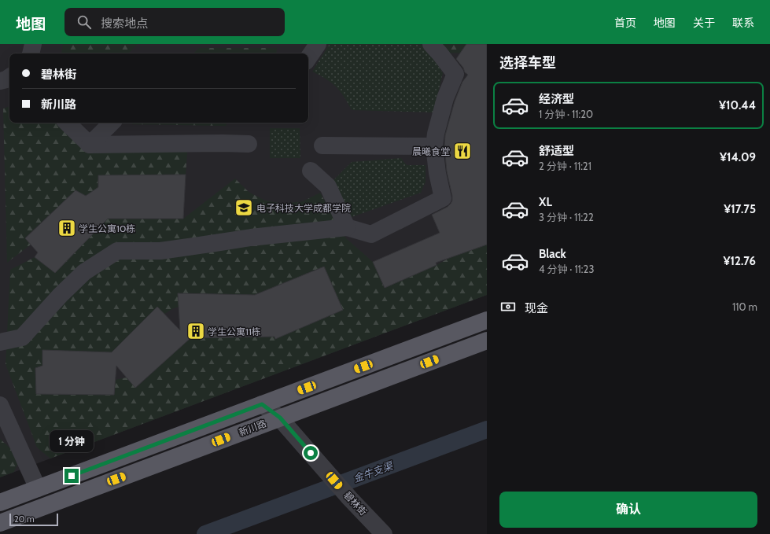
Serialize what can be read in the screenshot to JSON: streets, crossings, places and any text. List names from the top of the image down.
{
  "streets": {
    "main road": ["新川路"],
    "street": ["碧林街"]
  },
  "crossings": [
    ["新川路", "碧林街"]
  ],
  "water": ["金牛支渠"],
  "places": {
    "restaurant": ["晨曦食堂"],
    "school or university": ["电子科技大学成都学院"],
    "building": ["学生公寓10栋", "学生公寓11栋"]
  },
  "scale_bar": "20 m",
  "page": {
    "header": "地图",
    "search": "搜索地点",
    "nav": [
      "首页",
      "地图",
      "关于",
      "联系"
    ],
    "heading": "选择车型",
    "banner": ["碧林街", "新川路"],
    "list": [
      {
        "name": "经济型",
        "note": "1 分钟 · 11:20",
        "value": "¥10.44"
      },
      {
        "name": "舒适型",
        "note": "2 分钟 · 11:21",
        "value": "¥14.09"
      },
      {
        "name": "XL",
        "note": "3 分钟 · 11:22",
        "value": "¥17.75"
      },
      {
        "name": "Black",
        "note": "4 分钟 · 11:23",
        "value": "¥12.76"
      }
    ],
    "pay": ["现金", "110 m"],
    "bubble": "1 分钟",
    "buttons": "确认",
    "scale": "20 m"
  }
}
